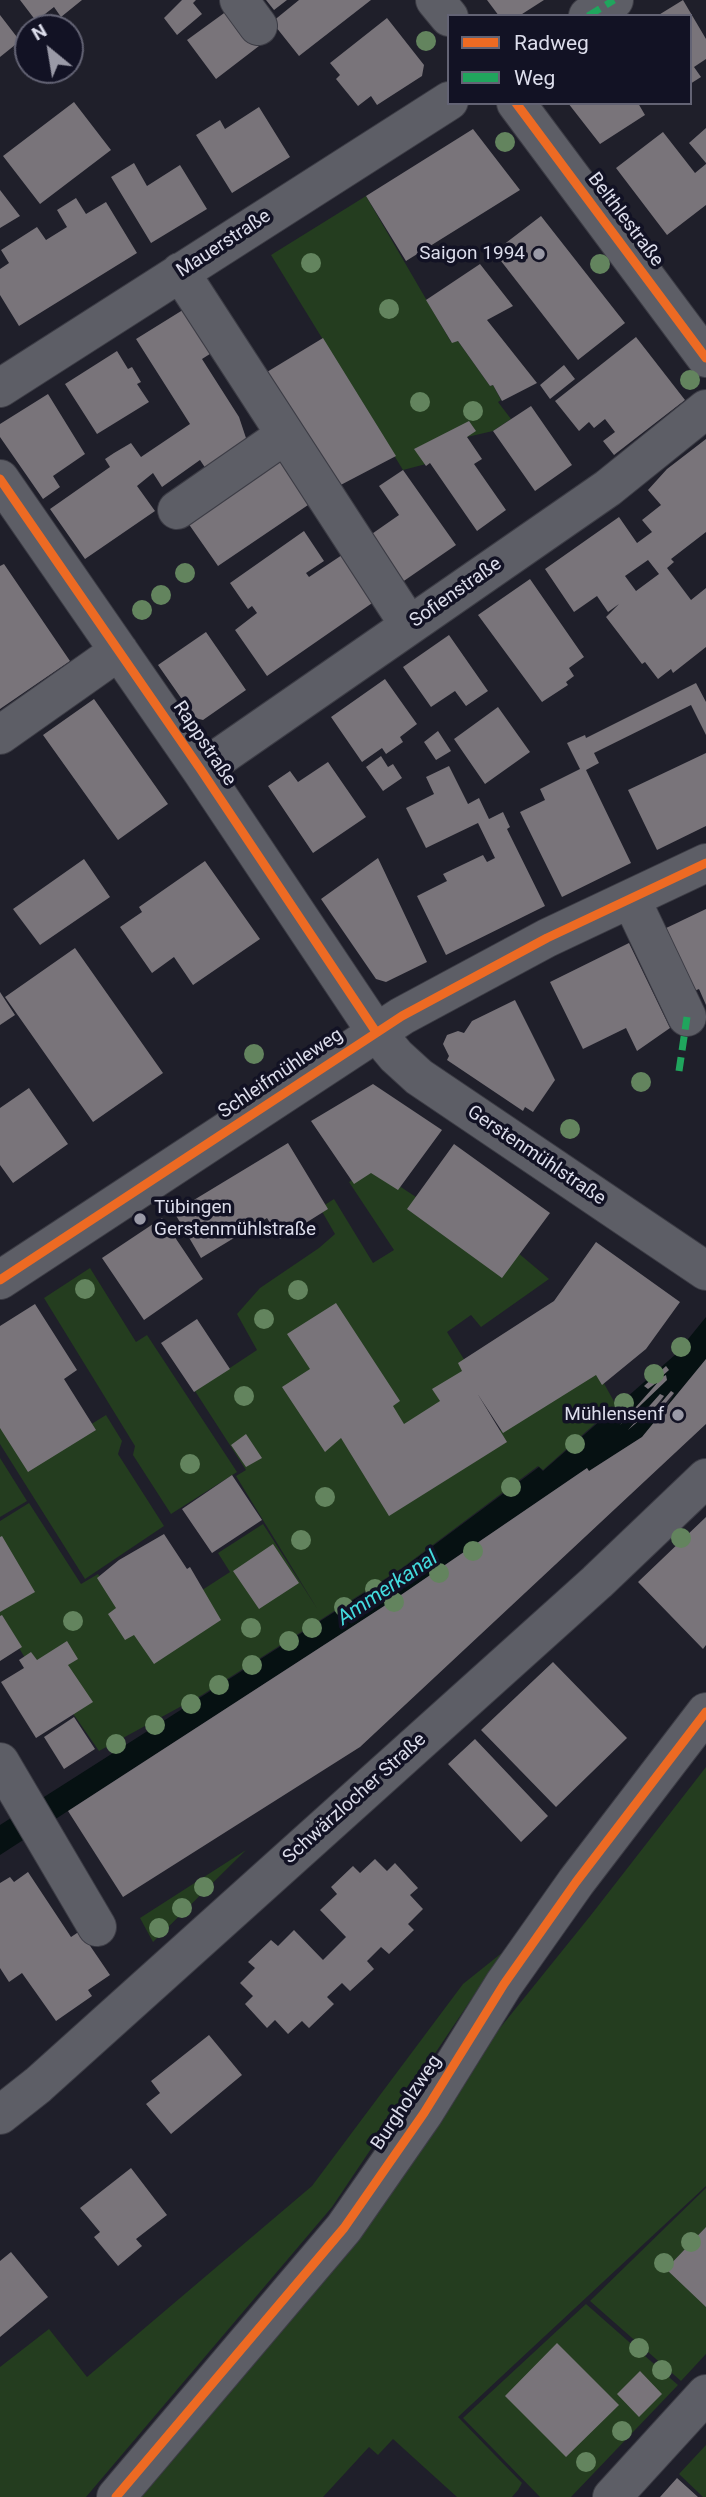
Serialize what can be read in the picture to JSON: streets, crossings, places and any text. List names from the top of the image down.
{
  "streets": {
    "street": [
      "Belthlestraße",
      "Mauerstraße",
      "Sofienstraße",
      "Rappstraße",
      "Schleifmühleweg",
      "Gerstenmühlstraße",
      "Schwärzlocher Straße",
      "Burgholzweg"
    ]
  },
  "crossings": [
    ["Sofienstraße", "Rappstraße"],
    ["Rappstraße", "Schleifmühleweg"],
    ["Rappstraße", "Gerstenmühlstraße"],
    ["Schleifmühleweg", "Gerstenmühlstraße"]
  ],
  "water": ["Ammerkanal"],
  "places": ["Saigon 1994", "Tübingen Gerstenmühlstraße", "Mühlensenf"],
  "legend": ["Radweg", "Weg"],
  "north": "top left"
}
